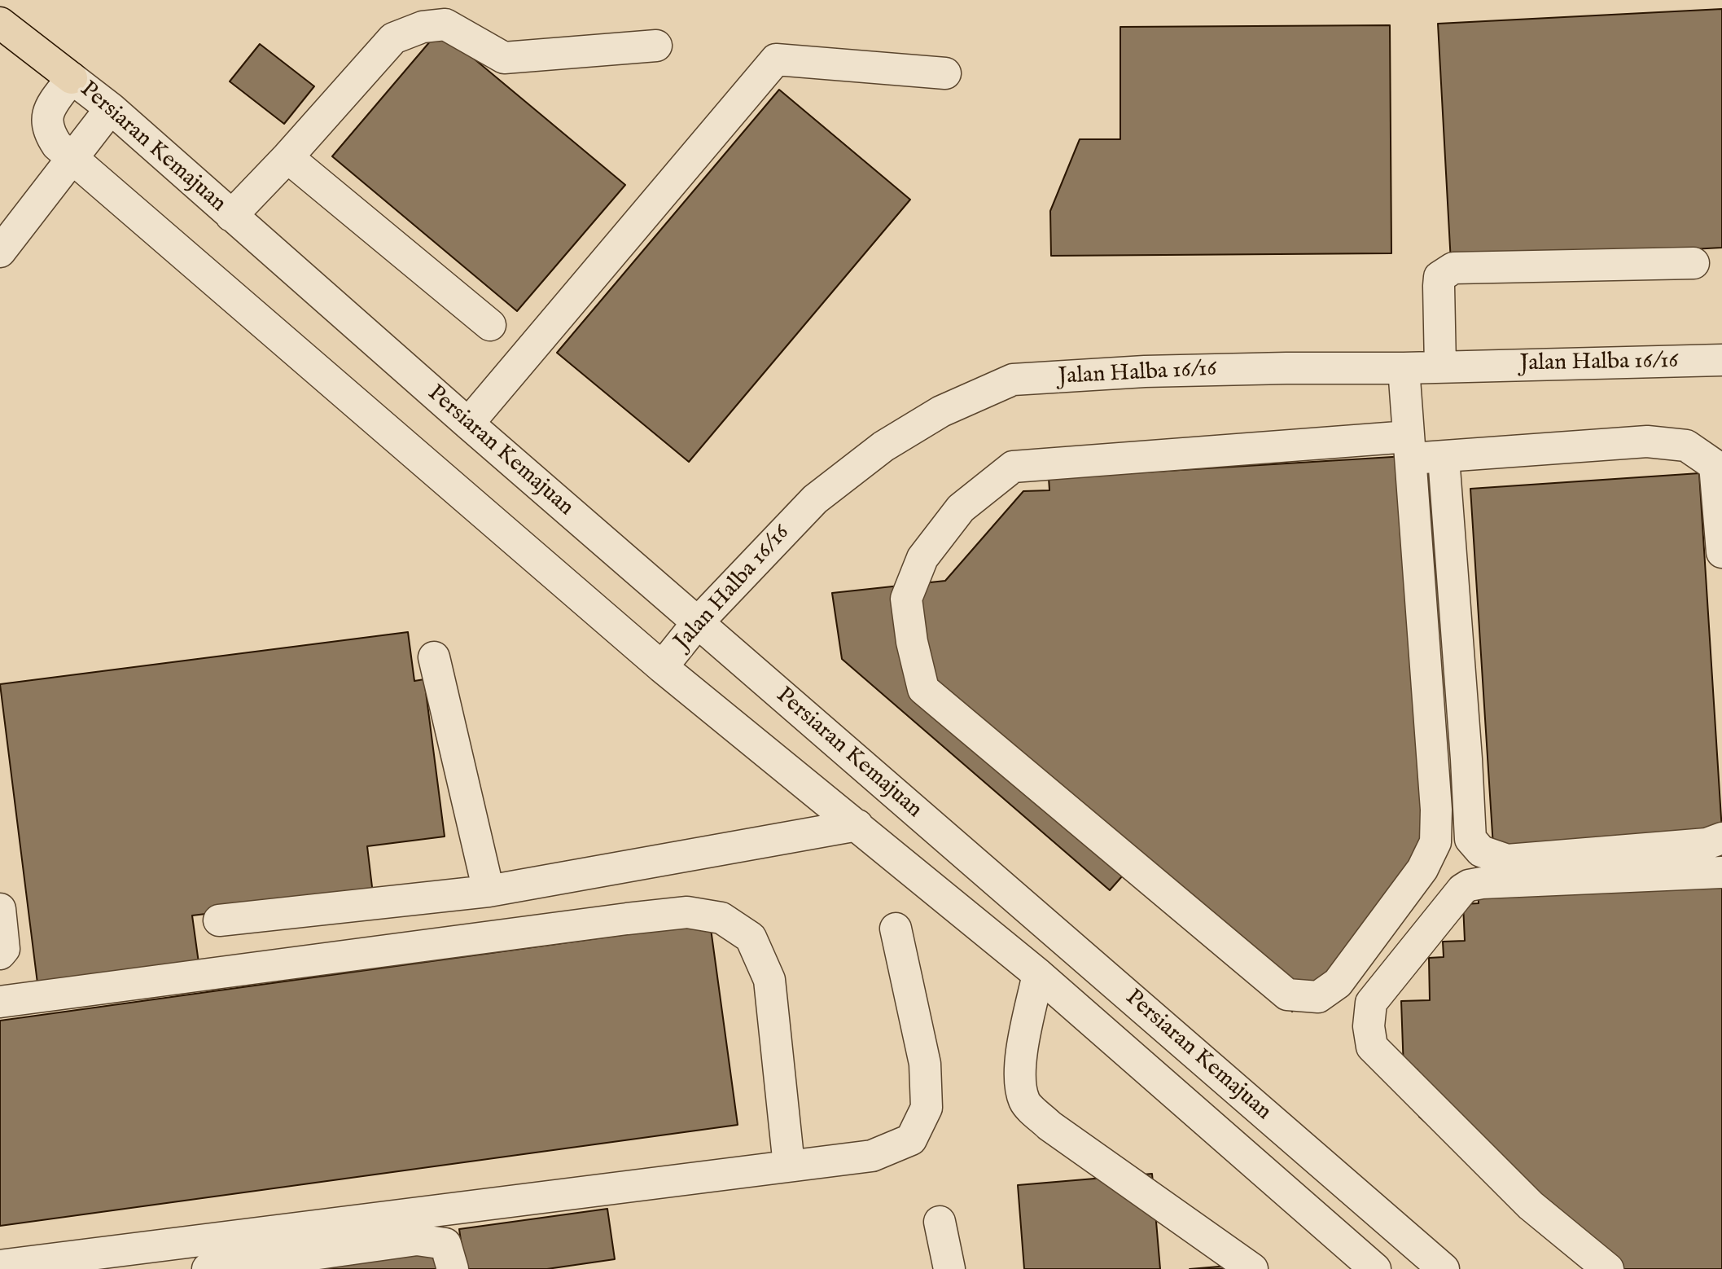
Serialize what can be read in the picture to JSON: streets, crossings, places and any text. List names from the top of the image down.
{
  "streets": {
    "street": ["Persiaran Kemajuan", "Jalan Halba 16/16"]
  },
  "crossings": [
    ["Persiaran Kemajuan", "Jalan Halba 16/16"]
  ]
}
